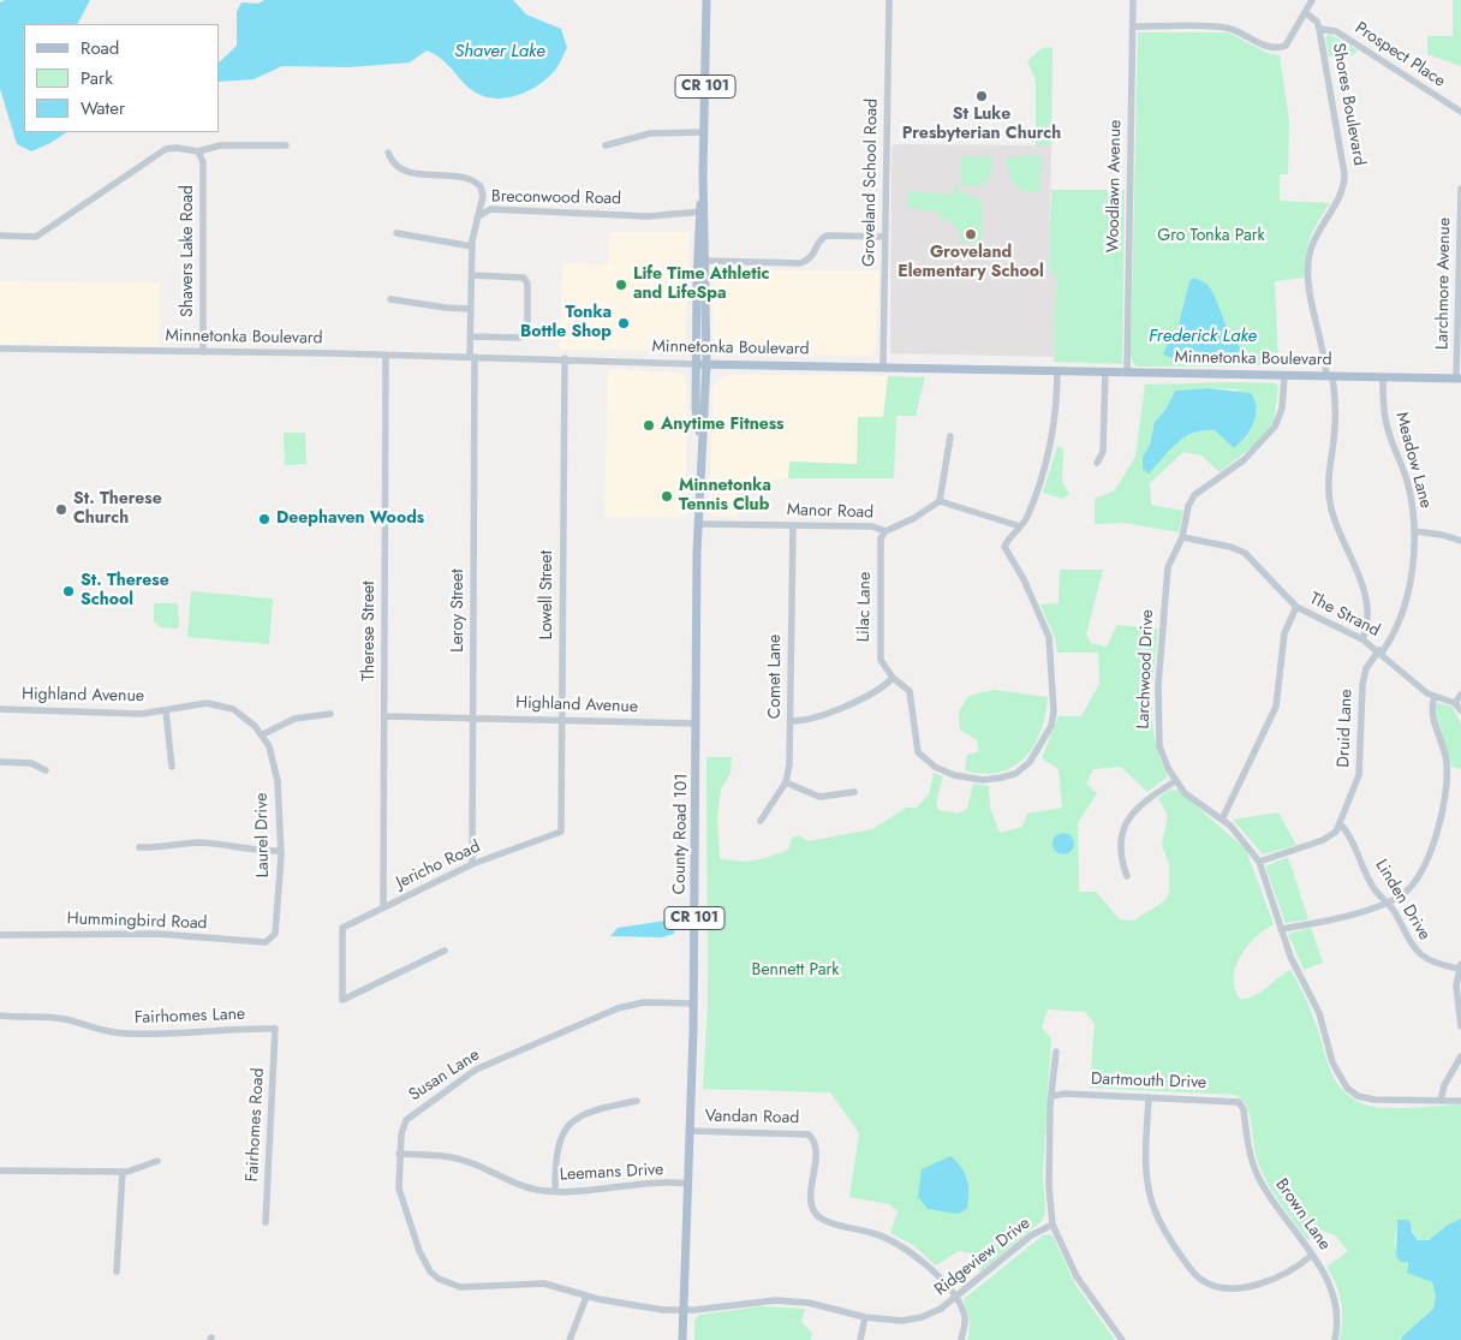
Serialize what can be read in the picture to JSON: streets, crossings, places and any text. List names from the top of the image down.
{
  "streets": {
    "main road": ["CR 101", "Minnetonka Boulevard", "County Road 101"],
    "street": [
      "Prospect Place",
      "Shores Boulevard",
      "Groveland School Road",
      "Woodlawn Avenue",
      "Breconwood Road",
      "Shavers Lake Road",
      "Larchmore Avenue",
      "Meadow Lane",
      "Manor Road",
      "Lowell Street",
      "Lilac Lane",
      "Leroy Street",
      "The Strand",
      "Therese Street",
      "Larchwood Drive",
      "Comet Lane",
      "Highland Avenue",
      "Druid Lane",
      "Laurel Drive",
      "Jericho Road",
      "Linden Drive",
      "Hummingbird Road",
      "Fairhomes Lane",
      "Susan Lane",
      "Dartmouth Drive",
      "Vandan Road",
      "Fairhomes Road",
      "Leemans Drive",
      "Brown Lane",
      "Ridgeview Drive"
    ]
  },
  "crossings": [
    ["Prospect Place", "Shores Boulevard"],
    ["Shores Boulevard", "Minnetonka Boulevard"],
    ["Groveland School Road", "Minnetonka Boulevard"],
    ["Woodlawn Avenue", "Minnetonka Boulevard"],
    ["Breconwood Road", "Minnetonka Boulevard"],
    ["Breconwood Road", "Leroy Street"],
    ["Breconwood Road", "County Road 101"],
    ["Shavers Lake Road", "Minnetonka Boulevard"],
    ["Larchmore Avenue", "Minnetonka Boulevard"],
    ["Minnetonka Boulevard", "Meadow Lane"],
    ["Minnetonka Boulevard", "Lowell Street"],
    ["Minnetonka Boulevard", "Leroy Street"],
    ["Minnetonka Boulevard", "Therese Street"],
    ["Minnetonka Boulevard", "Larchwood Drive"],
    ["Minnetonka Boulevard", "County Road 101"],
    ["Meadow Lane", "The Strand"],
    ["Meadow Lane", "Druid Lane"],
    ["Manor Road", "Lilac Lane"],
    ["Manor Road", "Comet Lane"],
    ["Manor Road", "County Road 101"],
    ["Lowell Street", "Highland Avenue"],
    ["Lowell Street", "Jericho Road"],
    ["Leroy Street", "Highland Avenue"],
    ["Leroy Street", "Jericho Road"],
    ["The Strand", "Larchwood Drive"],
    ["The Strand", "Druid Lane"],
    ["Therese Street", "Highland Avenue"],
    ["Therese Street", "Jericho Road"],
    ["Highland Avenue", "County Road 101"],
    ["Highland Avenue", "Laurel Drive"],
    ["Druid Lane", "Linden Drive"],
    ["County Road 101", "Susan Lane"],
    ["County Road 101", "Vandan Road"],
    ["County Road 101", "Leemans Drive"],
    ["County Road 101", "Ridgeview Drive"],
    ["Laurel Drive", "Hummingbird Road"],
    ["Fairhomes Lane", "Fairhomes Road"],
    ["Susan Lane", "Leemans Drive"],
    ["Susan Lane", "Ridgeview Drive"],
    ["Dartmouth Drive", "Brown Lane"],
    ["Vandan Road", "Ridgeview Drive"]
  ],
  "water": ["Shaver Lake", "Frederick Lake"],
  "parks": ["Gro Tonka Park", "Bennett Park"],
  "places": [
    "St Luke Presbyterian Church",
    "Groveland Elementary School",
    "Life Time Athletic and LifeSpa",
    "Tonka Bottle Shop",
    "Anytime Fitness",
    "Minnetonka Tennis Club",
    "St. Therese Church",
    "Deephaven Woods",
    "St. Therese School"
  ],
  "legend": ["Road", "Park", "Water"]
}
